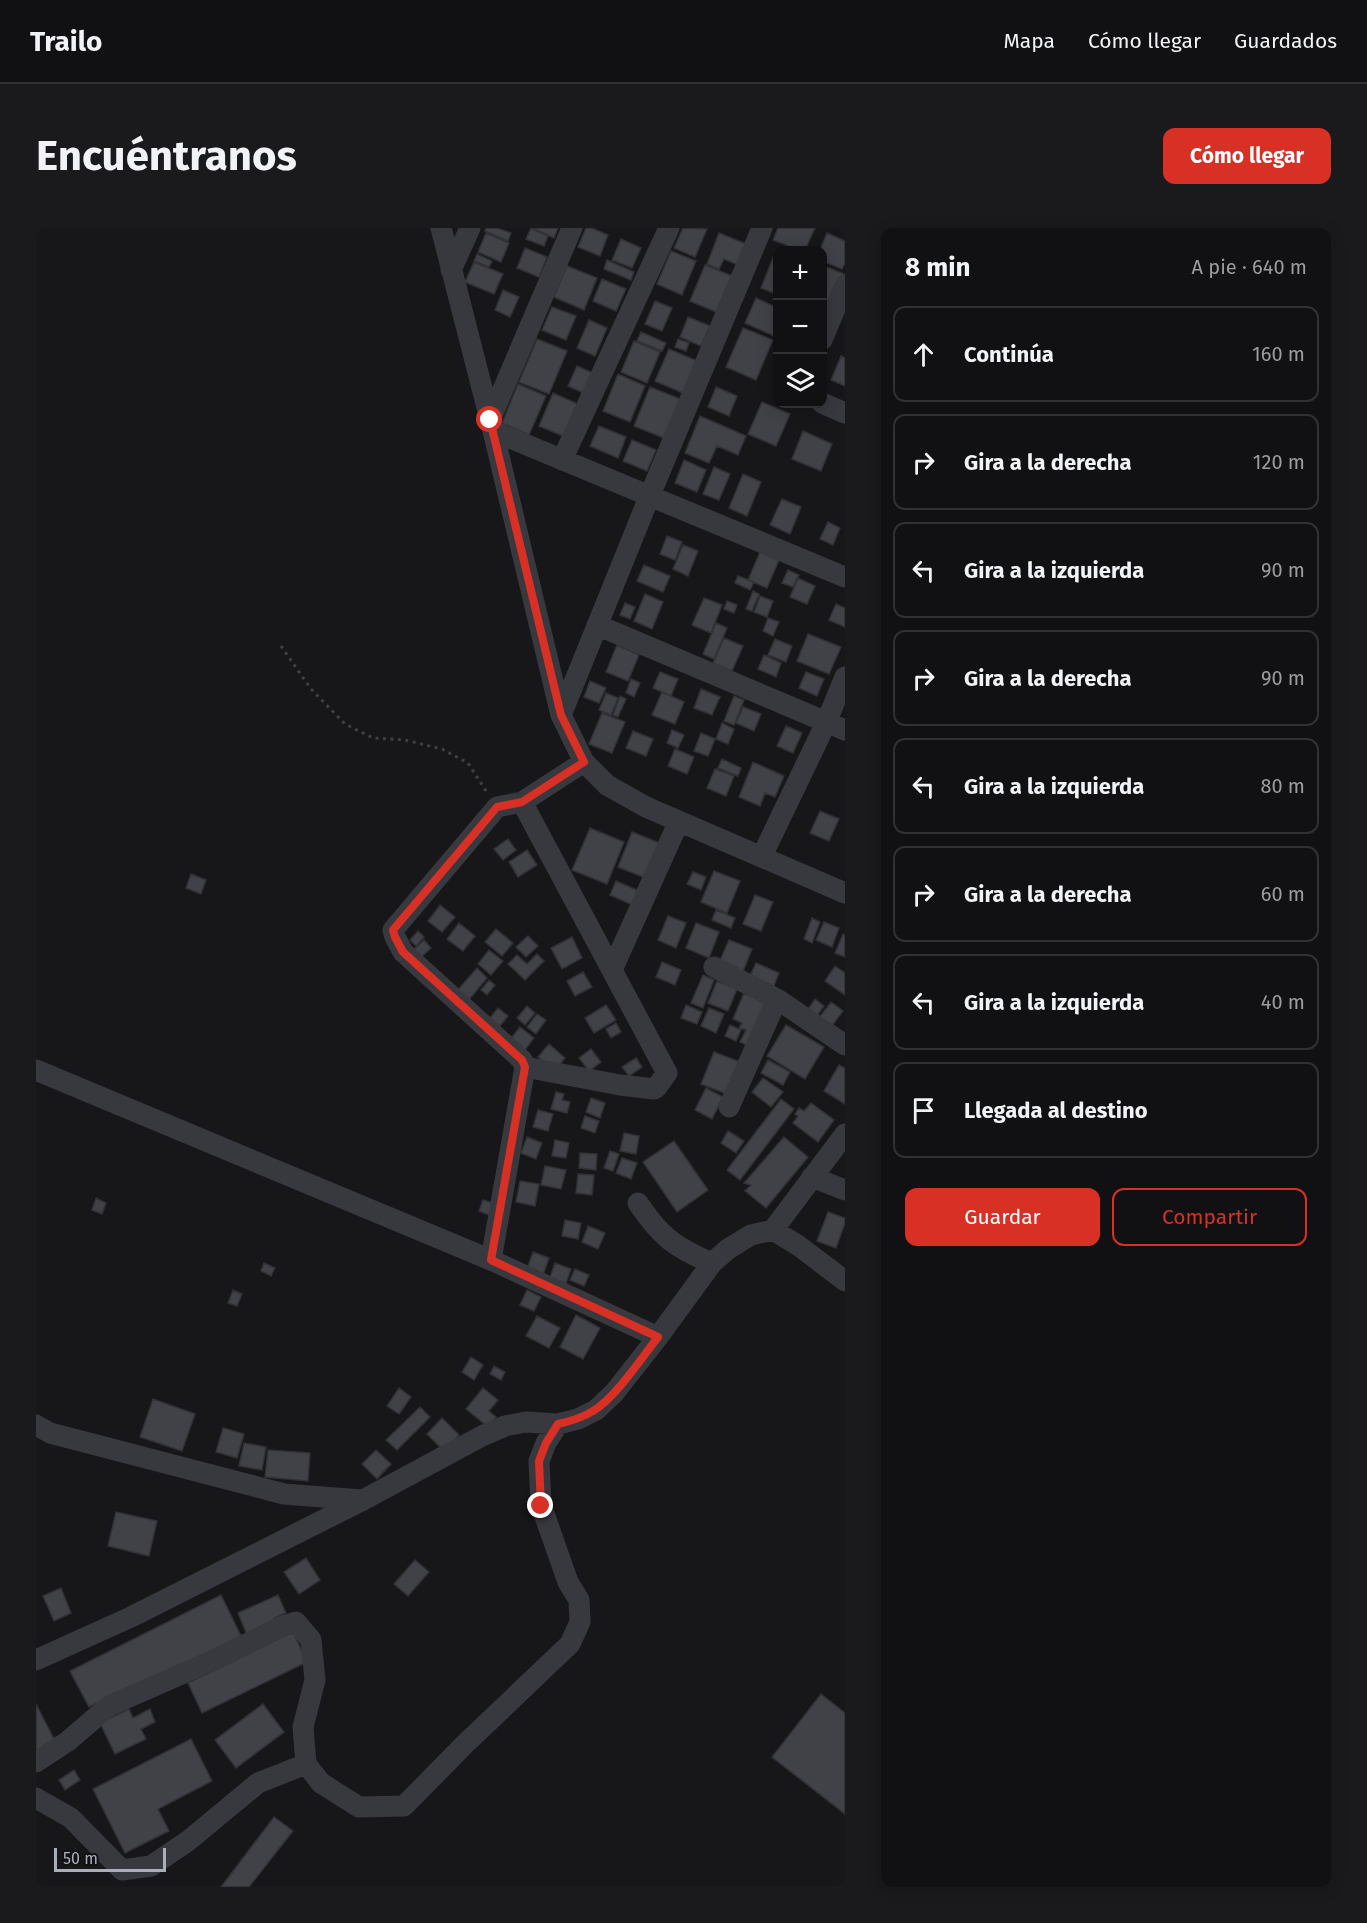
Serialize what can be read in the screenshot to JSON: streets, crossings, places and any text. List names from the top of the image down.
{
  "scale_bar": "50 m",
  "page": {
    "header": "Trailo",
    "nav": ["Mapa", "Cómo llegar", "Guardados"],
    "buttons": [
      "Cómo llegar",
      ["Guardar", "Compartir"]
    ],
    "title": "Encuéntranos",
    "heading": ["8 min", "A pie · 640 m"],
    "map_buttons": ["+", "−"],
    "list": [
      ["Continúa", "160 m"],
      ["Gira a la derecha", "120 m"],
      ["Gira a la izquierda", "90 m"],
      ["Gira a la derecha", "90 m"],
      ["Gira a la izquierda", "80 m"],
      ["Gira a la derecha", "60 m"],
      ["Gira a la izquierda", "40 m"],
      "Llegada al destino"
    ],
    "scale": "50 m"
  }
}
